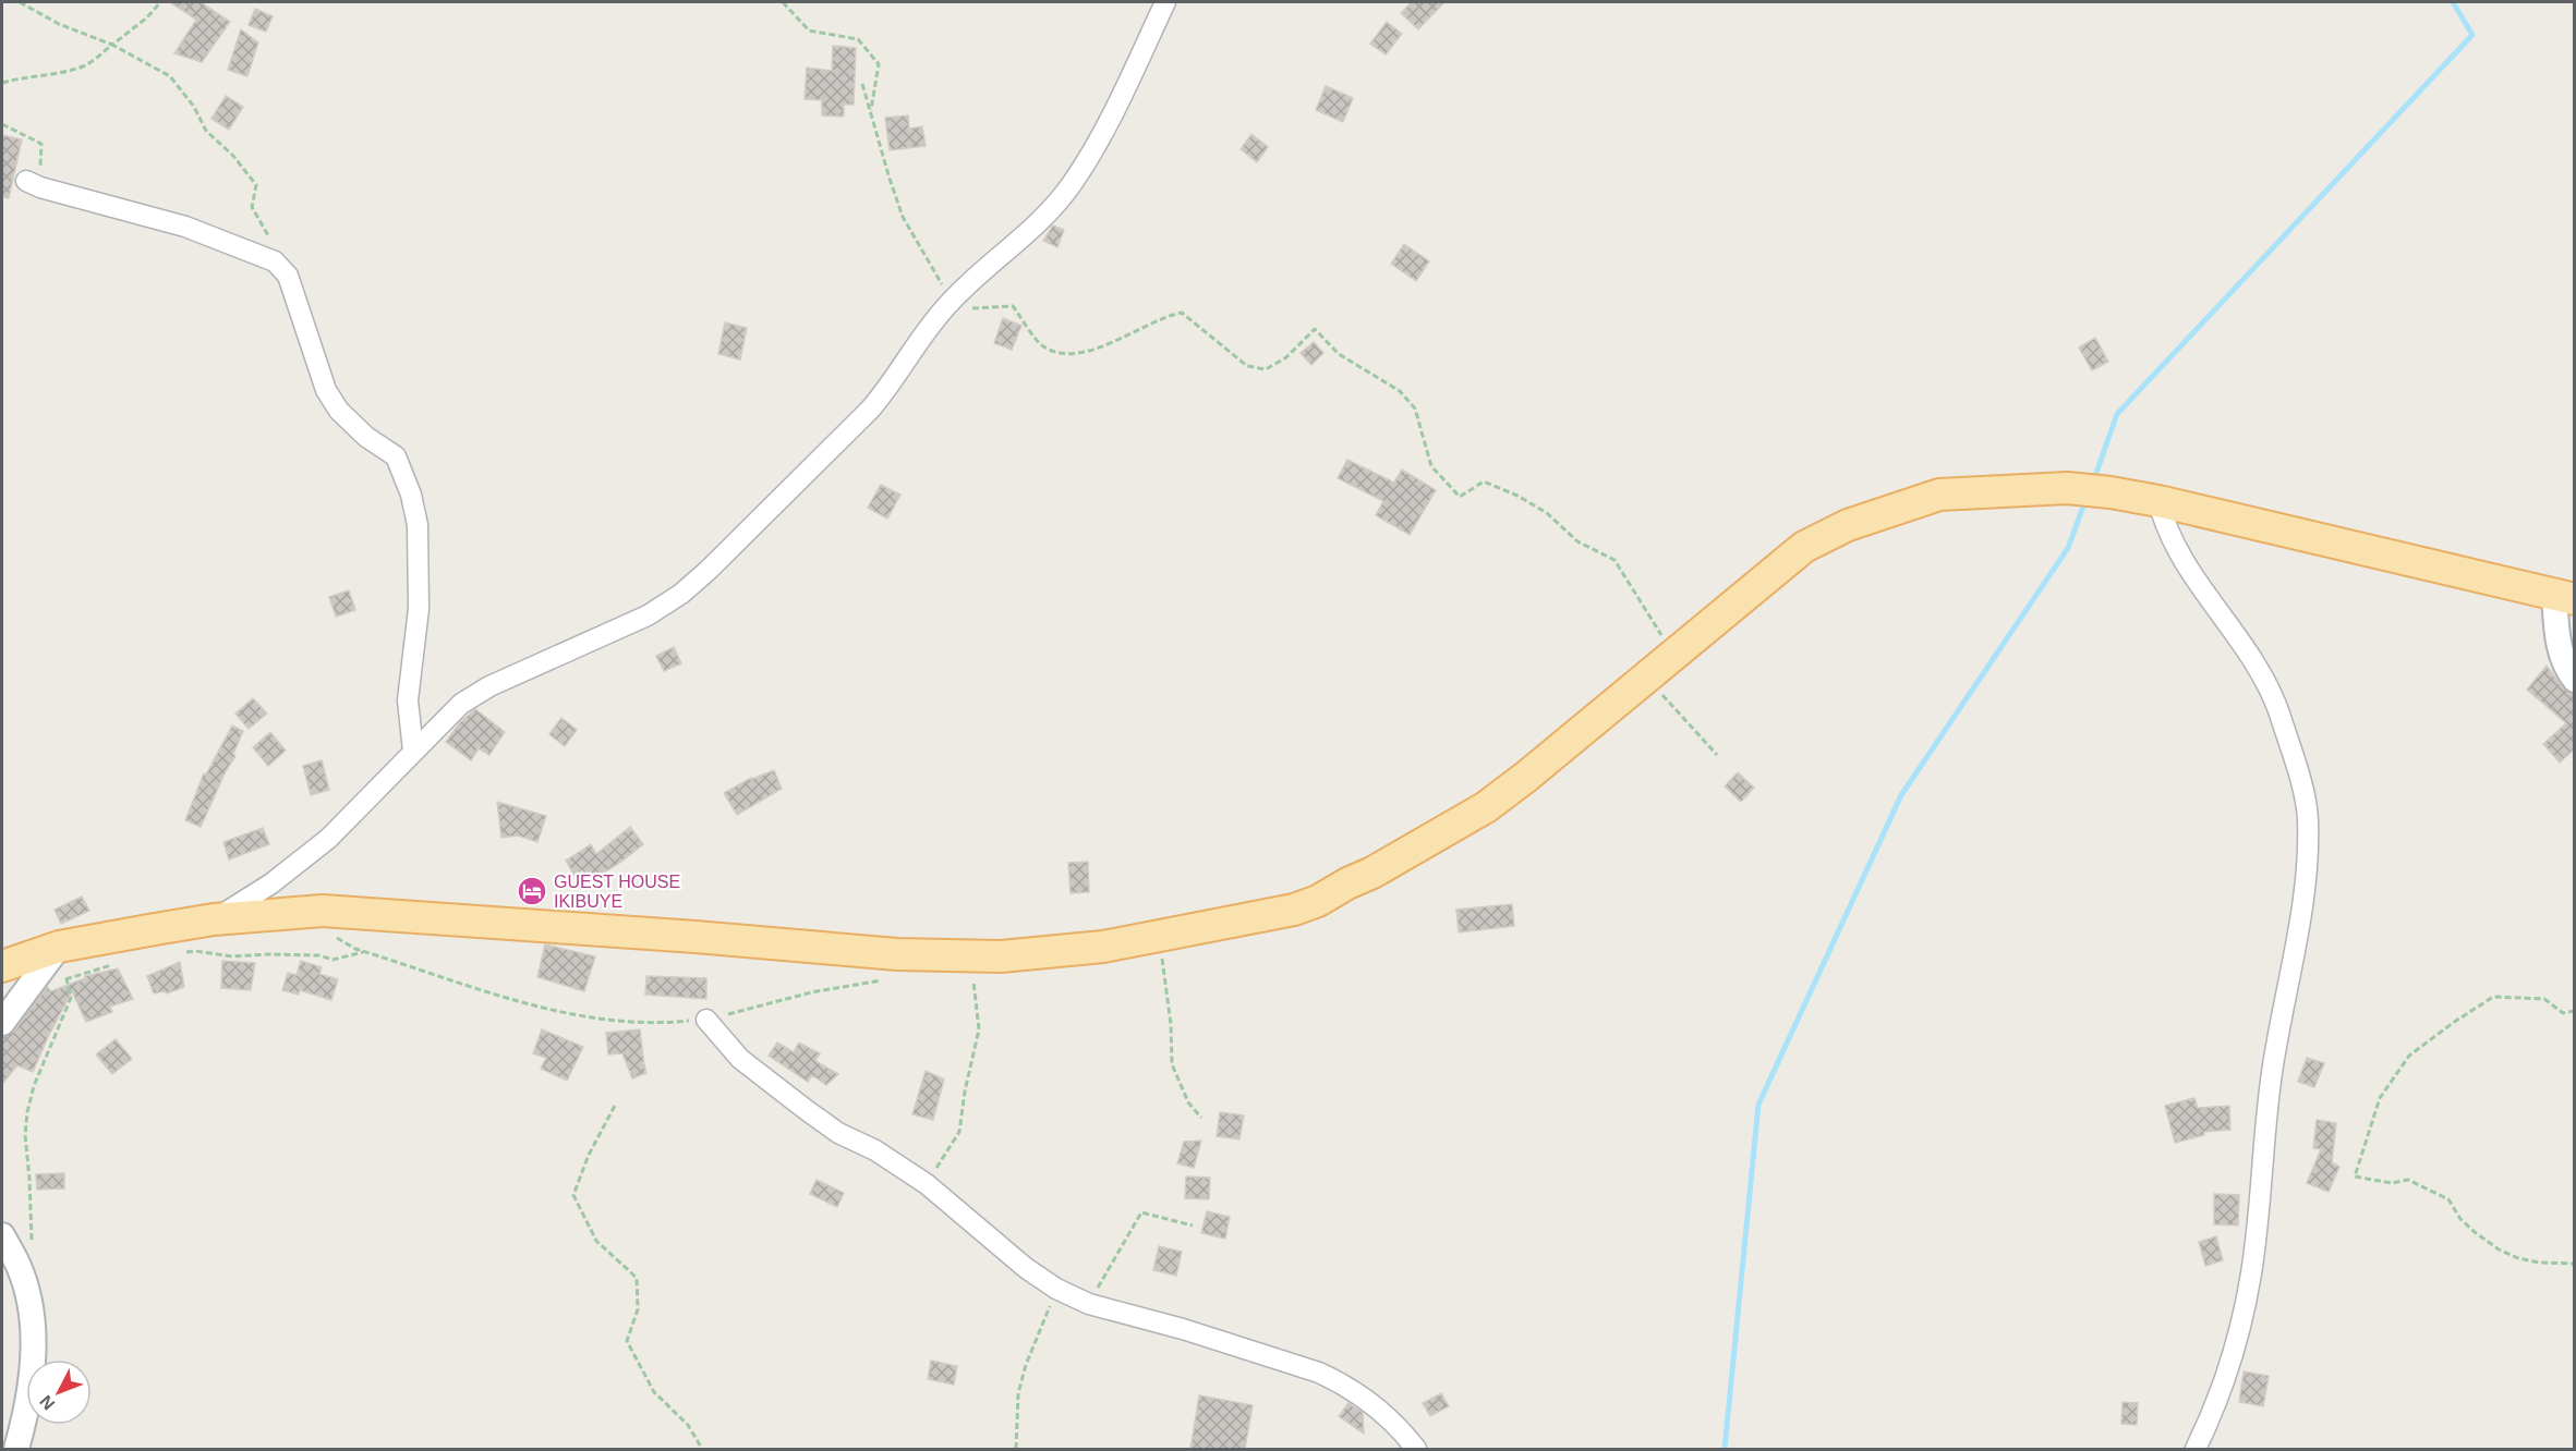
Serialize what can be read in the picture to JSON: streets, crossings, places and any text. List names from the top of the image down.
{
  "places": {
    "hotel": ["GUEST HOUSE IKIBUYE"]
  },
  "north": "bottom left"
}
